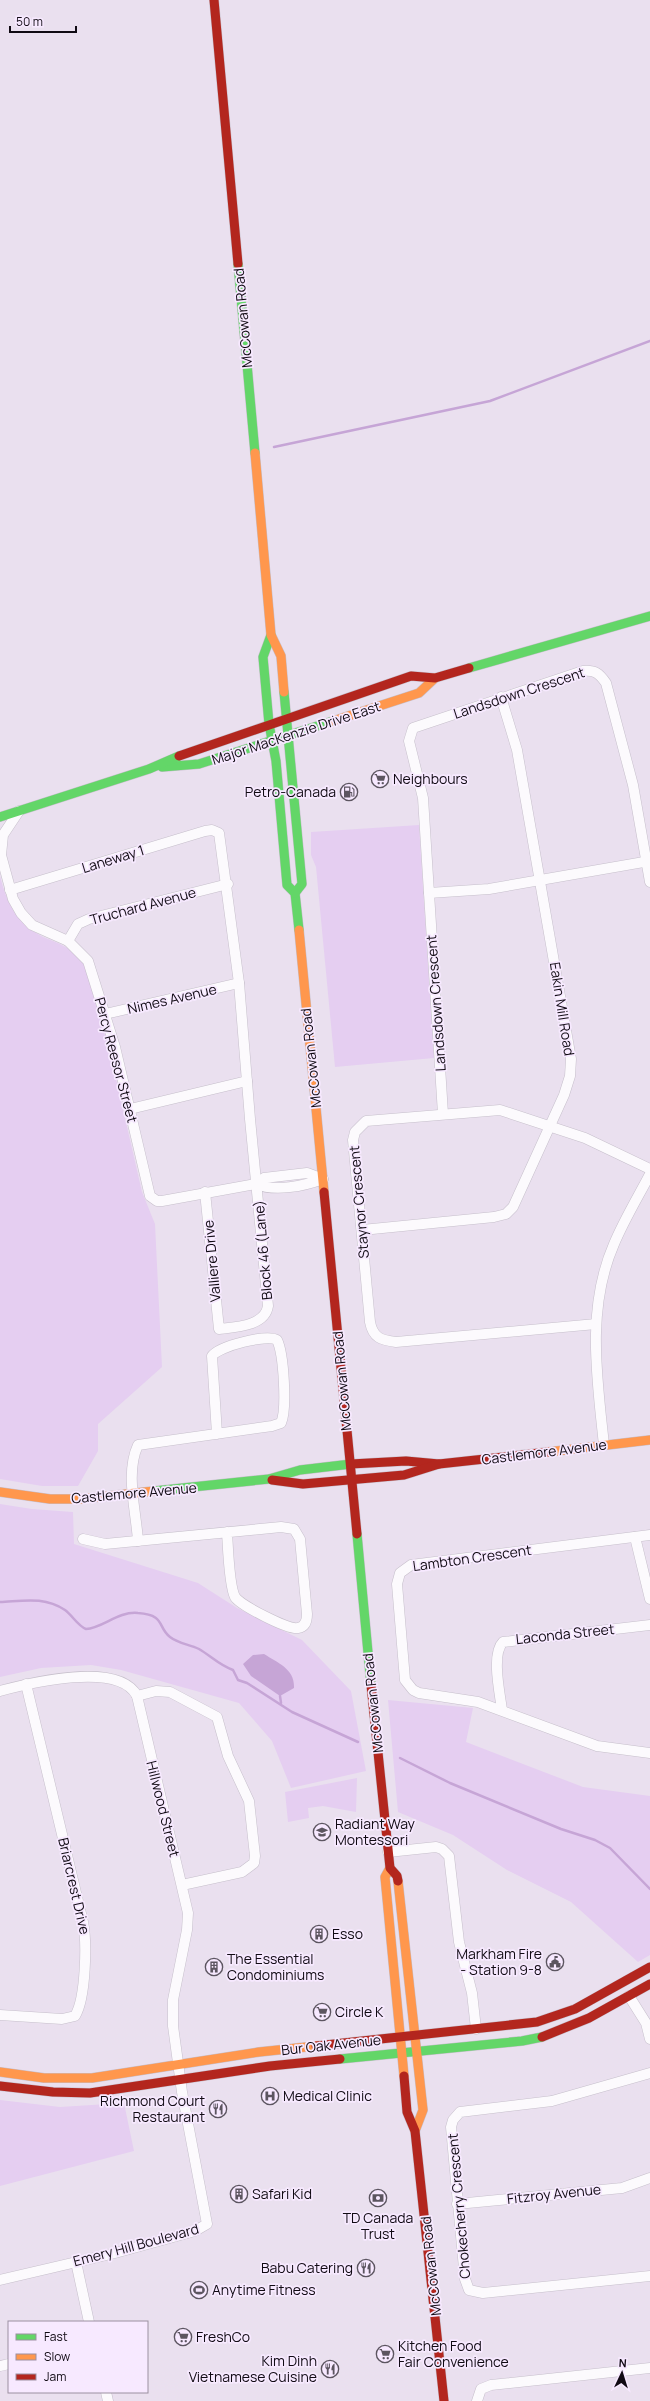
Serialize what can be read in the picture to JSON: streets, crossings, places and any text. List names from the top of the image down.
{
  "streets": {
    "main road": [
      "McCowan Road",
      "Major MacKenzie Drive East",
      "Castlemore Avenue",
      "Bur Oak Avenue"
    ],
    "street": [
      "Landsdown Crescent",
      "Laneway 1",
      "Truchard Avenue",
      "Nimes Avenue",
      "Eakin Mill Road",
      "Percy Reesor Street",
      "Staynor Crescent",
      "Block 46 (Lane)",
      "Valliere Drive",
      "Lambton Crescent",
      "Laconda Street",
      "Hillwood Street",
      "Briarcrest Drive",
      "Fitzroy Avenue",
      "Chokecherry Crescent",
      "Emery Hill Boulevard"
    ]
  },
  "crossings": [
    ["McCowan Road", "Major MacKenzie Drive East"],
    ["McCowan Road", "Percy Reesor Street"],
    ["McCowan Road", "Castlemore Avenue"],
    ["McCowan Road", "Bur Oak Avenue"],
    ["Landsdown Crescent", "Eakin Mill Road"],
    ["Landsdown Crescent", "Staynor Crescent"],
    ["Major MacKenzie Drive East", "Percy Reesor Street"],
    ["Laneway 1", "Percy Reesor Street"],
    ["Laneway 1", "Block 46 (Lane)"],
    ["Truchard Avenue", "Percy Reesor Street"],
    ["Truchard Avenue", "Block 46 (Lane)"],
    ["Nimes Avenue", "Percy Reesor Street"],
    ["Nimes Avenue", "Block 46 (Lane)"],
    ["Eakin Mill Road", "Staynor Crescent"],
    ["Percy Reesor Street", "Block 46 (Lane)"],
    ["Percy Reesor Street", "Valliere Drive"],
    ["Block 46 (Lane)", "Valliere Drive"],
    ["Lambton Crescent", "Laconda Street"],
    ["Hillwood Street", "Bur Oak Avenue"],
    ["Hillwood Street", "Emery Hill Boulevard"],
    ["Bur Oak Avenue", "Emery Hill Boulevard"],
    ["Fitzroy Avenue", "Chokecherry Crescent"]
  ],
  "places": {
    "supermarket": [
      "Neighbours",
      "Circle K",
      "FreshCo",
      "Kitchen Food Fair Convenience"
    ],
    "fuel station": ["Petro-Canada"],
    "school or university": ["Radiant Way Montessori"],
    "building": ["Esso", "The Essential Condominiums", "Safari Kid"],
    "public building": ["Markham Fire - Station 9-8"],
    "hospital": ["Medical Clinic"],
    "restaurant": ["Richmond Court Restaurant", "Babu Catering", "Kim Dinh Vietnamese Cuisine"],
    "bank": ["TD Canada Trust"],
    "sports": ["Anytime Fitness"]
  },
  "legend": ["Fast", "Slow", "Jam"],
  "scale_bar": "50 m",
  "north": "top"
}
